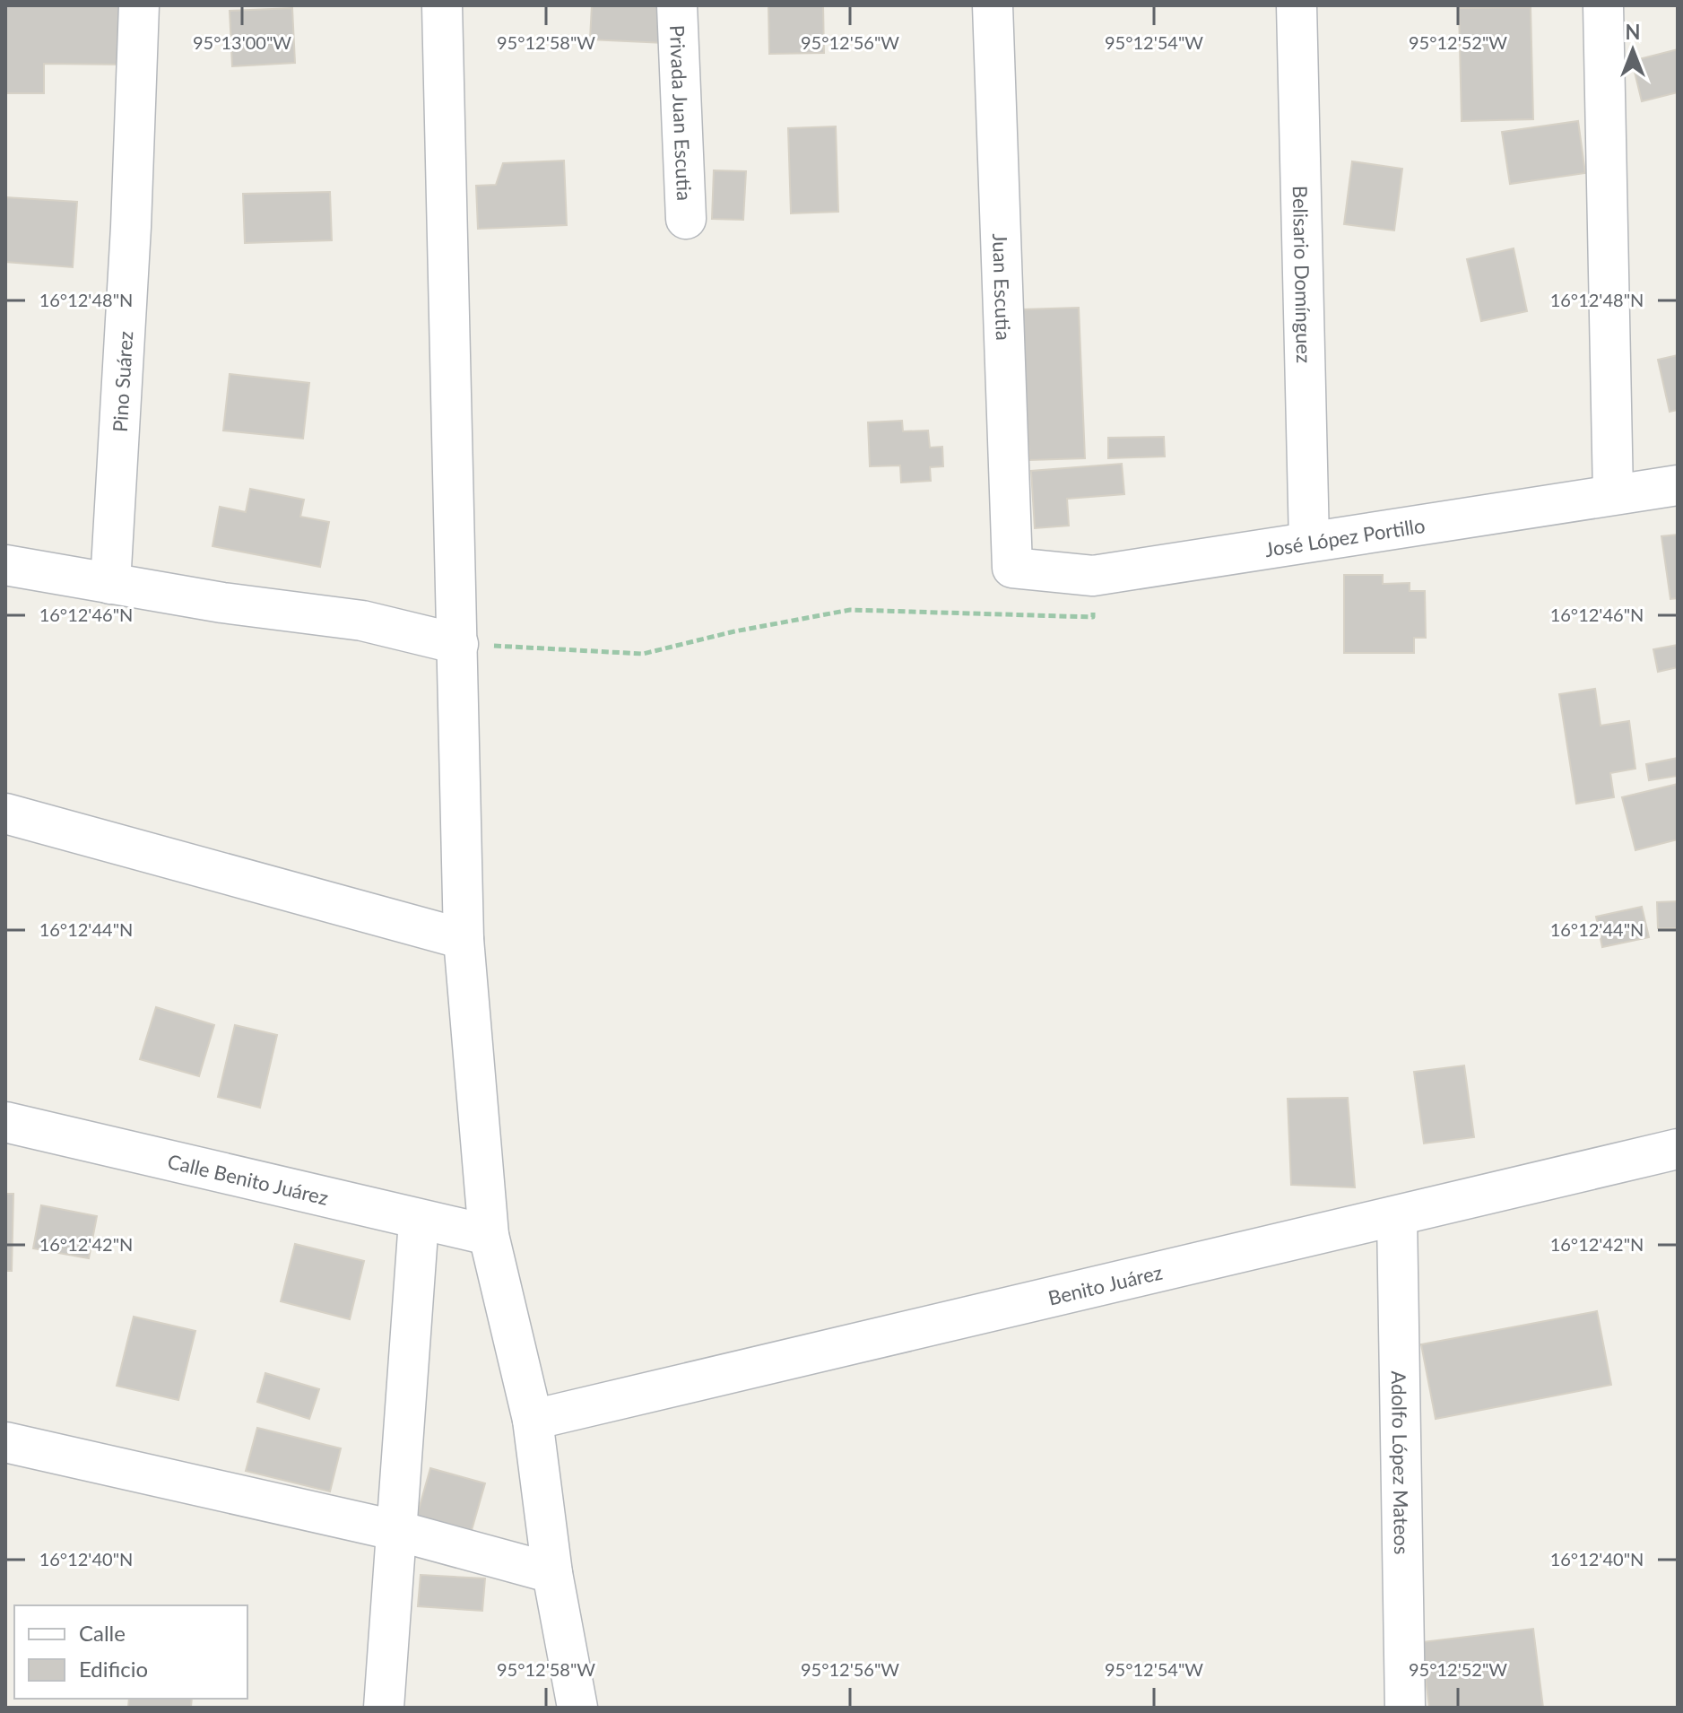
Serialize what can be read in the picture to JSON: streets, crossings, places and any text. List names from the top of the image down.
{
  "streets": {
    "street": [
      "Privada Juan Escutia",
      "Belisario Domínguez",
      "Juan Escutia",
      "Pino Suárez",
      "José López Portillo",
      "Calle Benito Juárez",
      "Benito Juárez",
      "Adolfo López Mateos"
    ]
  },
  "crossings": [
    ["Belisario Domínguez", "José López Portillo"],
    ["Juan Escutia", "José López Portillo"],
    ["Benito Juárez", "Adolfo López Mateos"]
  ],
  "legend": ["Calle", "Edificio"],
  "north": "top",
  "coordinates": [
    "95°13'00\"W",
    "95°12'58\"W",
    "95°12'56\"W",
    "95°12'54\"W",
    "95°12'52\"W",
    "16°12'48\"N",
    "16°12'46\"N",
    "16°12'44\"N",
    "16°12'42\"N",
    "16°12'40\"N"
  ]
}
